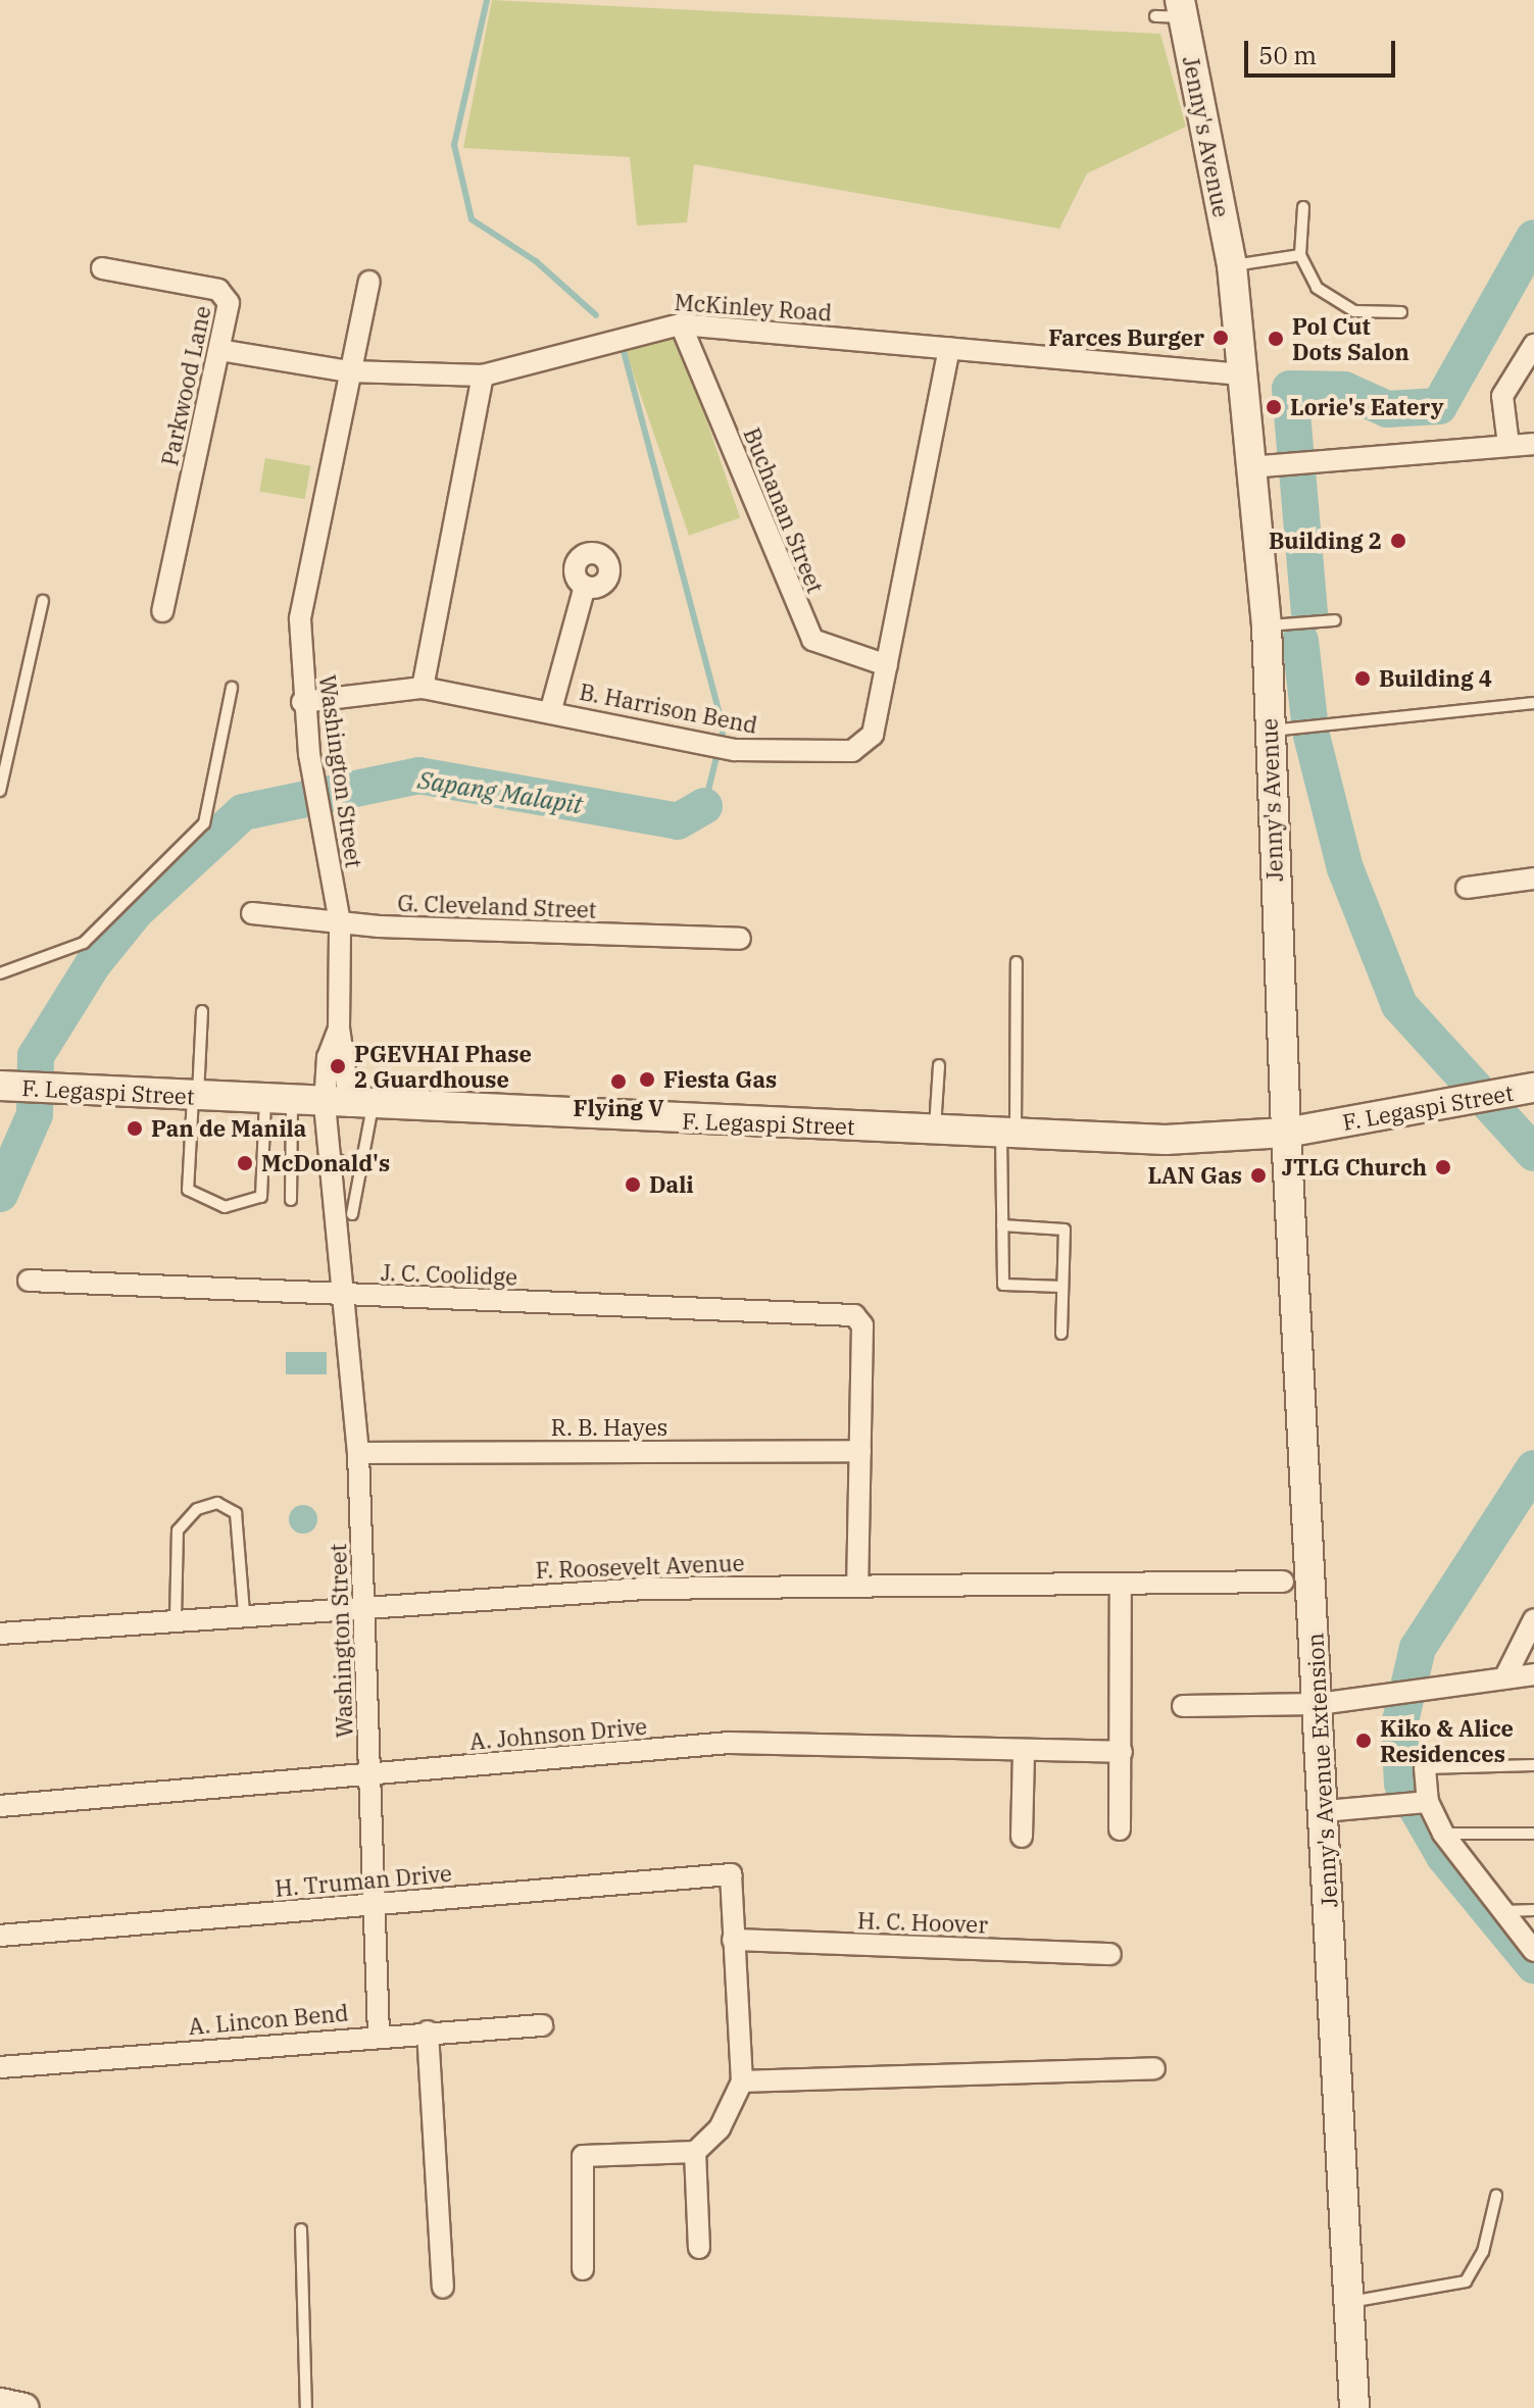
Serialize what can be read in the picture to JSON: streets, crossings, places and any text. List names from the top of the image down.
{
  "streets": {
    "street": [
      "Jenny's Avenue",
      "McKinley Road",
      "Parkwood Lane",
      "Buchanan Street",
      "B. Harrison Bend",
      "Washington Street",
      "G. Cleveland Street",
      "F. Legaspi Street",
      "J. C. Coolidge",
      "R. B. Hayes",
      "F. Roosevelt Avenue",
      "A. Johnson Drive",
      "Jenny's Avenue Extension",
      "H. Truman Drive",
      "H. C. Hoover",
      "A. Lincon Bend"
    ]
  },
  "crossings": [
    ["Jenny's Avenue", "McKinley Road"],
    ["Jenny's Avenue", "F. Legaspi Street"],
    ["Jenny's Avenue", "Jenny's Avenue Extension"],
    ["McKinley Road", "Parkwood Lane"],
    ["McKinley Road", "Buchanan Street"],
    ["McKinley Road", "B. Harrison Bend"],
    ["McKinley Road", "Washington Street"],
    ["Buchanan Street", "B. Harrison Bend"],
    ["B. Harrison Bend", "Washington Street"],
    ["Washington Street", "G. Cleveland Street"],
    ["Washington Street", "F. Legaspi Street"],
    ["Washington Street", "J. C. Coolidge"],
    ["Washington Street", "R. B. Hayes"],
    ["Washington Street", "F. Roosevelt Avenue"],
    ["Washington Street", "A. Johnson Drive"],
    ["Washington Street", "H. Truman Drive"],
    ["Washington Street", "A. Lincon Bend"],
    ["F. Legaspi Street", "Jenny's Avenue Extension"],
    ["J. C. Coolidge", "R. B. Hayes"],
    ["H. Truman Drive", "H. C. Hoover"]
  ],
  "water": ["Sapang Malapit"],
  "places": [
    "Farces Burger",
    "Pol Cut Dots Salon",
    "Lorie's Eatery",
    "Building 2",
    "Building 4",
    "PGEVHAI Phase 2 Guardhouse",
    "Fiesta Gas",
    "Flying V",
    "Pan de Manila",
    "McDonald's",
    "JTLG Church",
    "LAN Gas",
    "Dali",
    "Kiko & Alice Residences"
  ],
  "scale_bar": "50 m"
}
